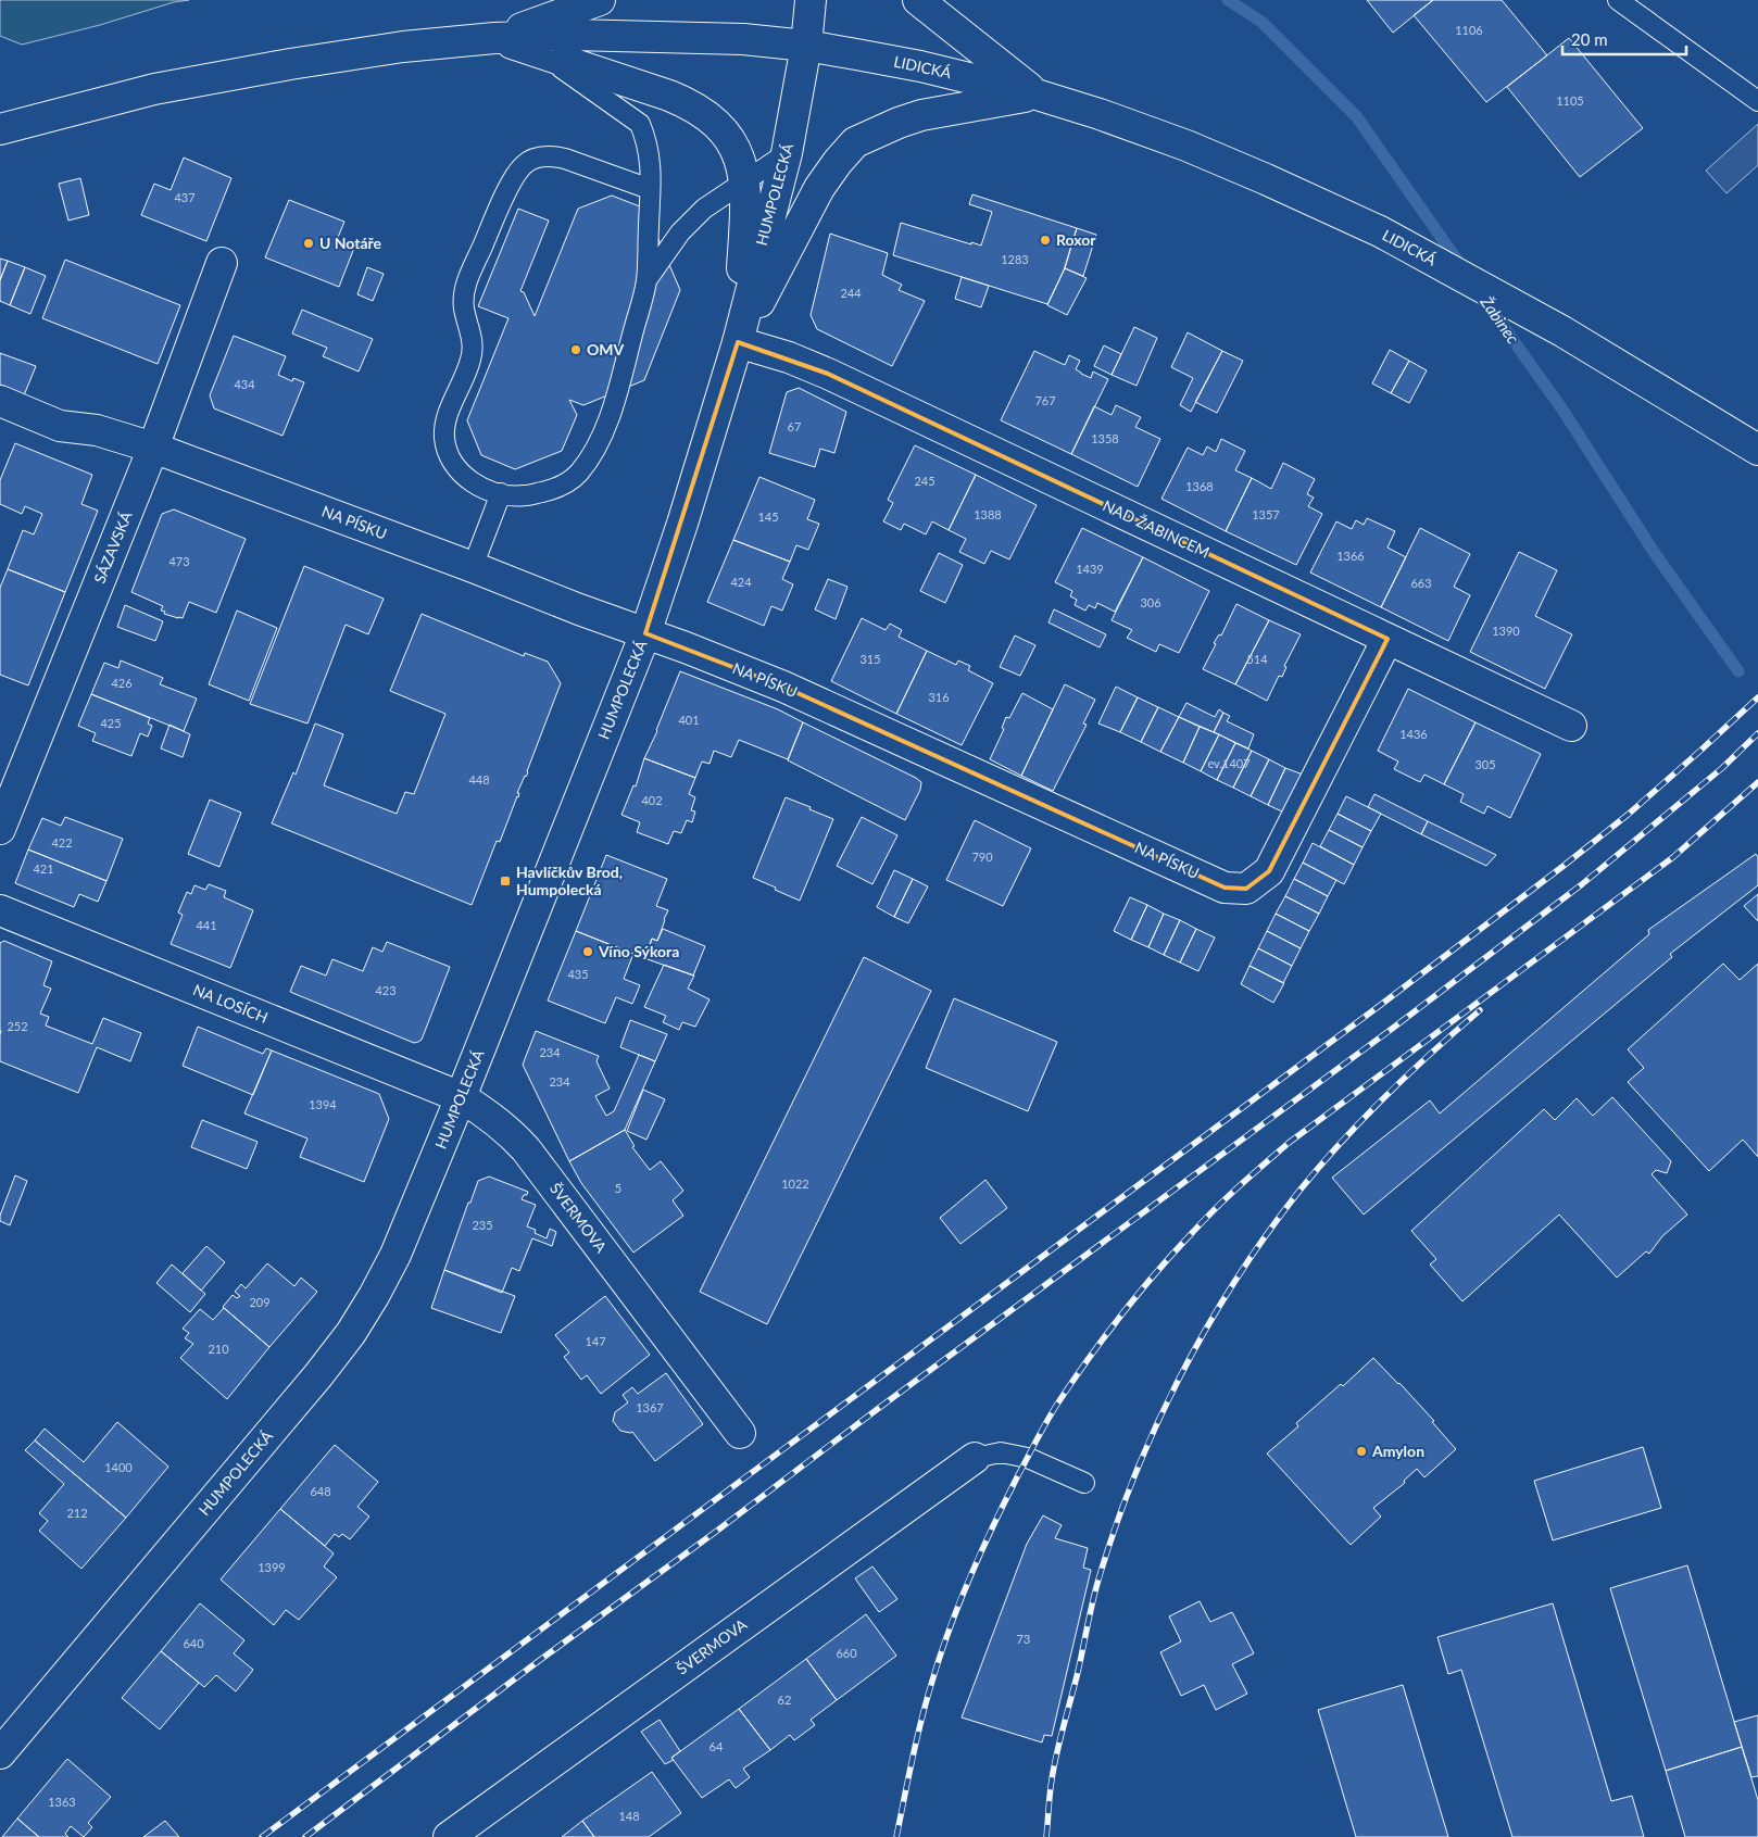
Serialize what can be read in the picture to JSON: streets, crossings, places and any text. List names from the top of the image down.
{
  "streets": {
    "main road": [
      "LIDICKÁ",
      "HUMPOLECKÁ",
      "NA PÍSKU",
      "NAD ŽABINCEM",
      "SÁZAVSKÁ",
      "NA LOSÍCH",
      "ŠVERMOVA"
    ]
  },
  "crossings": [
    ["LIDICKÁ", "HUMPOLECKÁ"],
    ["HUMPOLECKÁ", "NA PÍSKU"],
    ["HUMPOLECKÁ", "NAD ŽABINCEM"],
    ["HUMPOLECKÁ", "NA LOSÍCH"],
    ["HUMPOLECKÁ", "ŠVERMOVA"],
    ["NA PÍSKU", "NAD ŽABINCEM"],
    ["NA PÍSKU", "SÁZAVSKÁ"],
    ["NA LOSÍCH", "ŠVERMOVA"]
  ],
  "water": ["Žabinec"],
  "places": {
    "other": [
      "Roxor",
      "U Notáře",
      "OMV",
      "Víno Sýkora",
      "Amylon"
    ],
    "transit": ["Havlíčkův Brod, Humpolecká"]
  },
  "house_numbers": [
    "1106",
    "1105",
    "437",
    "1283",
    "244",
    "434",
    "767",
    "67",
    "1358",
    "245",
    "1368",
    "1388",
    "1357",
    "145",
    "1366",
    "473",
    "1439",
    "424",
    "663",
    "306",
    "1390",
    "315",
    "514",
    "426",
    "316",
    "401",
    "425",
    "1436",
    "ev.1407",
    "305",
    "448",
    "402",
    "422",
    "790",
    "421",
    "441",
    "435",
    "423",
    "252",
    "234",
    "234",
    "1394",
    "1022",
    "5",
    "235",
    "209",
    "147",
    "210",
    "1367",
    "1400",
    "648",
    "212",
    "1399",
    "73",
    "640",
    "660",
    "62",
    "64",
    "1363",
    "148"
  ],
  "scale_bar": "20 m"
}
